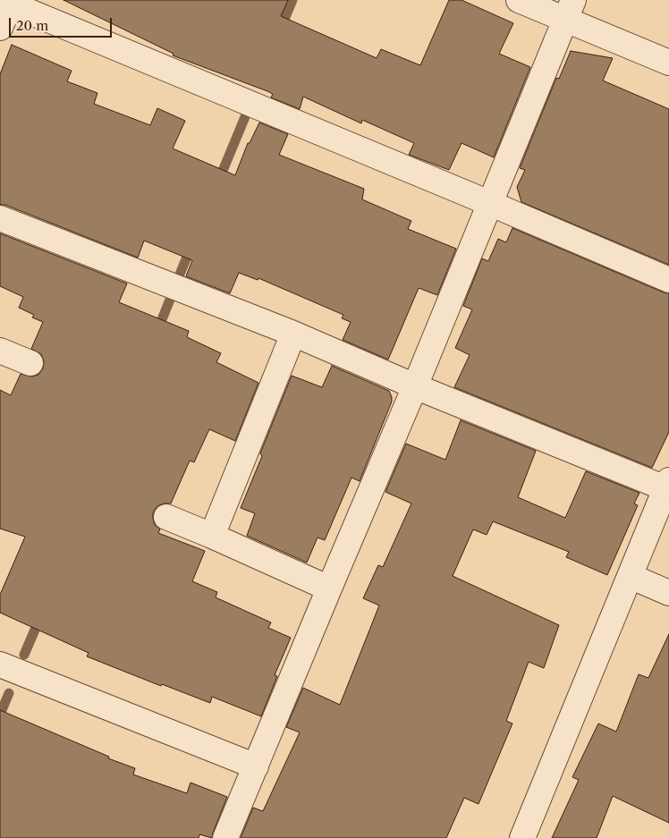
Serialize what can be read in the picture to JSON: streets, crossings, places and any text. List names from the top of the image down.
{
  "scale_bar": "20 m"
}
